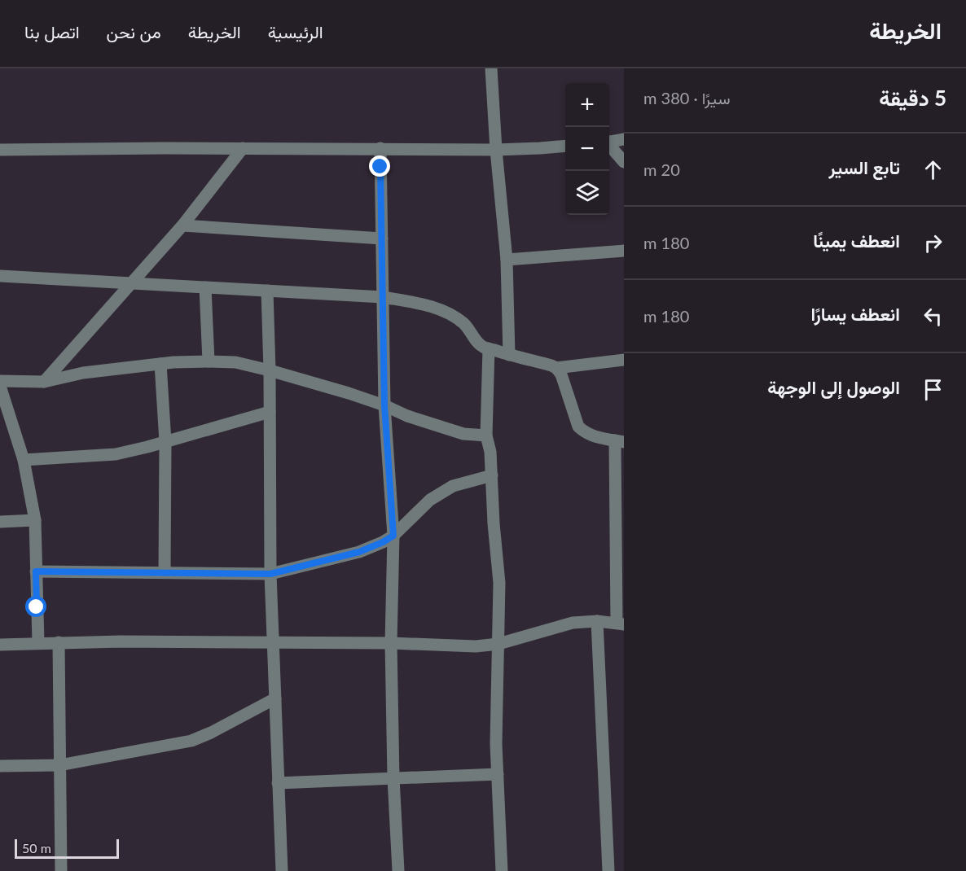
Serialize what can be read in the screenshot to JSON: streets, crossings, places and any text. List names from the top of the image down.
{
  "scale_bar": "50 m",
  "page": {
    "header": "الخريطة",
    "nav": [
      "الرئيسية",
      "الخريطة",
      "من نحن",
      "اتصل بنا"
    ],
    "heading": ["5 دقيقة", "سيرًا · 380 m"],
    "map_buttons": ["+", "−"],
    "list": [
      ["تابع السير", "20 m"],
      ["انعطف يمينًا", "180 m"],
      ["انعطف يسارًا", "180 m"],
      "الوصول إلى الوجهة"
    ],
    "scale": "50 m"
  }
}
